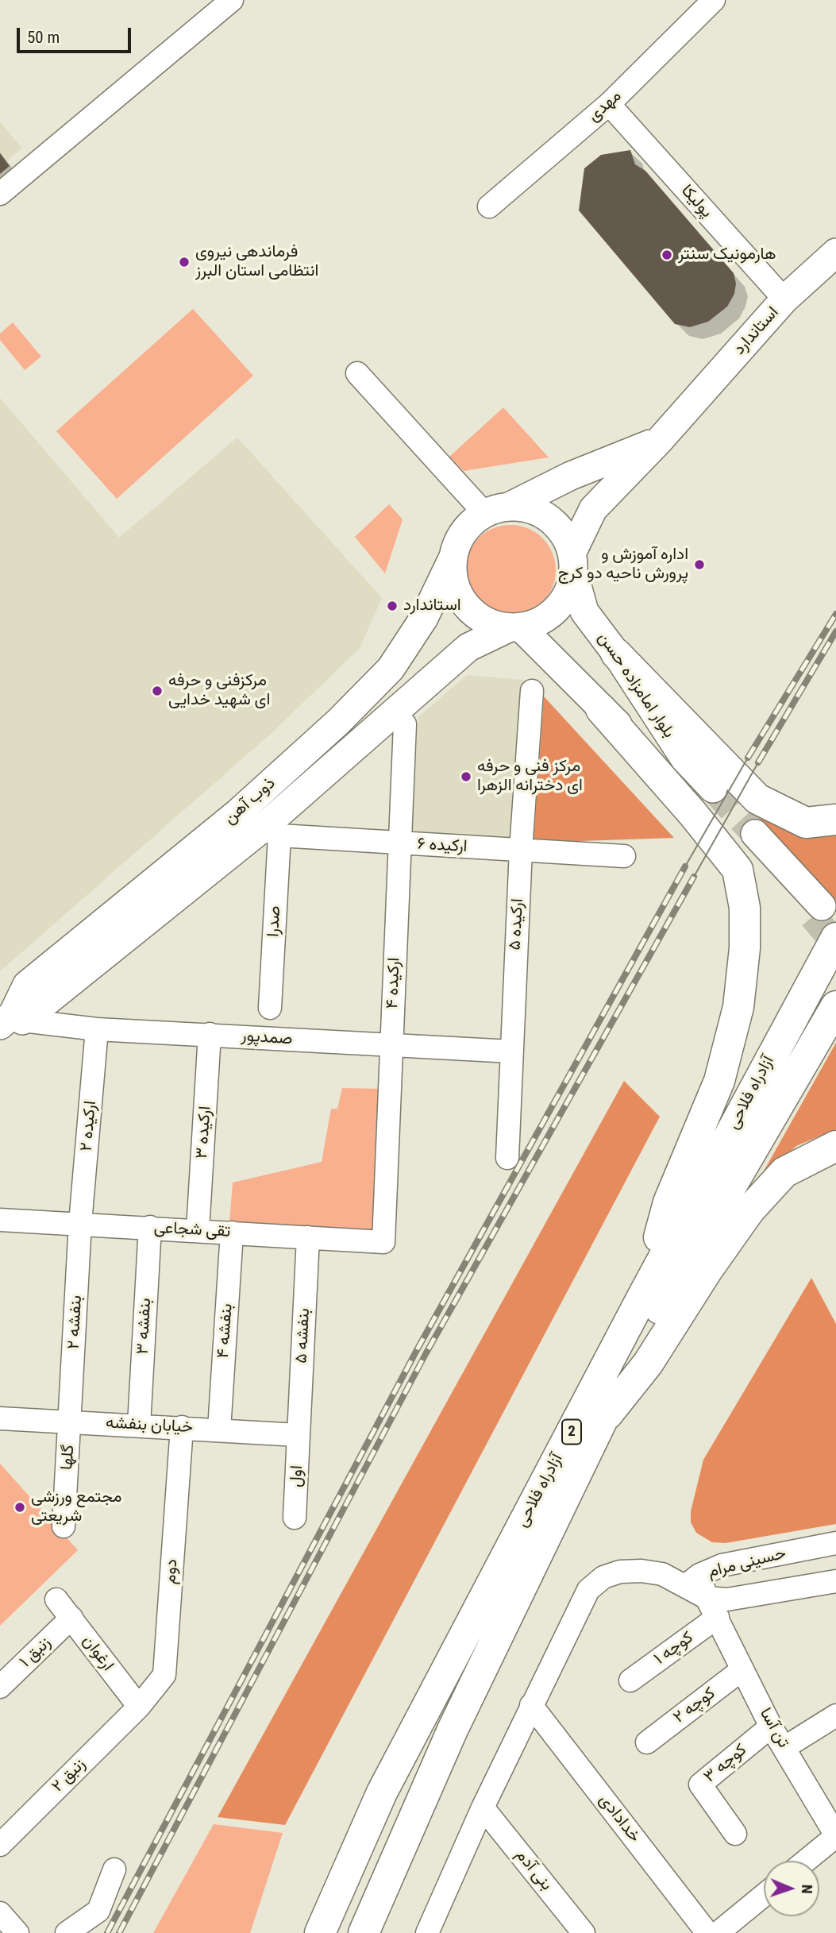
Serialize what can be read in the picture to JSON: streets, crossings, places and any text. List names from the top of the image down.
{
  "streets": {
    "highway": ["آزادراه فلاحی", "2"],
    "main road": ["استاندارد", "بلوار امامزاده حسن", "ذوب آهن"],
    "street": [
      "مهدی",
      "پولیکا",
      "ارکیده ۶",
      "صدرا",
      "ارکیده ۵",
      "ارکیده ۴",
      "صمدپور",
      "ارکیده ۲",
      "ارکیده ۳",
      "تقی شجاعی",
      "بنفشه ۲",
      "بنفشه ۳",
      "بنفشه ۴",
      "بنفشه ۵",
      "خیابان بنفشه",
      "گلها",
      "اول",
      "حسینی مرام",
      "دوم",
      "کوچه ۱",
      "زنبق ۱",
      "ارغوان",
      "کوچه ۲",
      "تن آسا",
      "کوچه ۳",
      "زنبق ۲",
      "خدادادی",
      "بنی آدم"
    ]
  },
  "crossings": [
    ["مهدی", "پولیکا"],
    ["پولیکا", "استاندارد"],
    ["استاندارد", "بلوار امامزاده حسن"],
    ["استاندارد", "ذوب آهن"],
    ["بلوار امامزاده حسن", "ذوب آهن"],
    ["ذوب آهن", "ارکیده ۶"],
    ["ذوب آهن", "صدرا"],
    ["ذوب آهن", "صمدپور"],
    ["ارکیده ۶", "صدرا"],
    ["ارکیده ۶", "ارکیده ۵"],
    ["ارکیده ۶", "ارکیده ۴"],
    ["ارکیده ۵", "صمدپور"],
    ["ارکیده ۴", "صمدپور"],
    ["ارکیده ۴", "تقی شجاعی"],
    ["صمدپور", "ارکیده ۲"],
    ["صمدپور", "ارکیده ۳"],
    ["ارکیده ۲", "تقی شجاعی"],
    ["ارکیده ۲", "بنفشه ۲"],
    ["ارکیده ۳", "تقی شجاعی"],
    ["تقی شجاعی", "بنفشه ۲"],
    ["تقی شجاعی", "بنفشه ۳"],
    ["تقی شجاعی", "بنفشه ۴"],
    ["تقی شجاعی", "بنفشه ۵"],
    ["بنفشه ۲", "خیابان بنفشه"],
    ["بنفشه ۲", "گلها"],
    ["بنفشه ۳", "خیابان بنفشه"],
    ["بنفشه ۴", "خیابان بنفشه"],
    ["بنفشه ۵", "خیابان بنفشه"],
    ["بنفشه ۵", "اول"],
    ["خیابان بنفشه", "گلها"],
    ["خیابان بنفشه", "اول"],
    ["خیابان بنفشه", "دوم"],
    ["حسینی مرام", "تن آسا"],
    ["دوم", "ارغوان"],
    ["دوم", "زنبق ۲"],
    ["کوچه ۱", "تن آسا"],
    ["زنبق ۱", "ارغوان"],
    ["ارغوان", "زنبق ۲"],
    ["کوچه ۲", "تن آسا"],
    ["تن آسا", "کوچه ۳"]
  ],
  "places": [
    "هارمونیک سنتر",
    "فرماندهی نیروی انتظامی استان البرز",
    "اداره آموزش و پرورش ناحیه دو کرج",
    "استاندارد",
    "مرکزفنی و حرفه ای شهید خدایی",
    "مرکز فنی و حرفه ای دخترانه الزهرا",
    "مجتمع ورزشی شریعتی"
  ],
  "scale_bar": "50 m",
  "north": "right"
}
